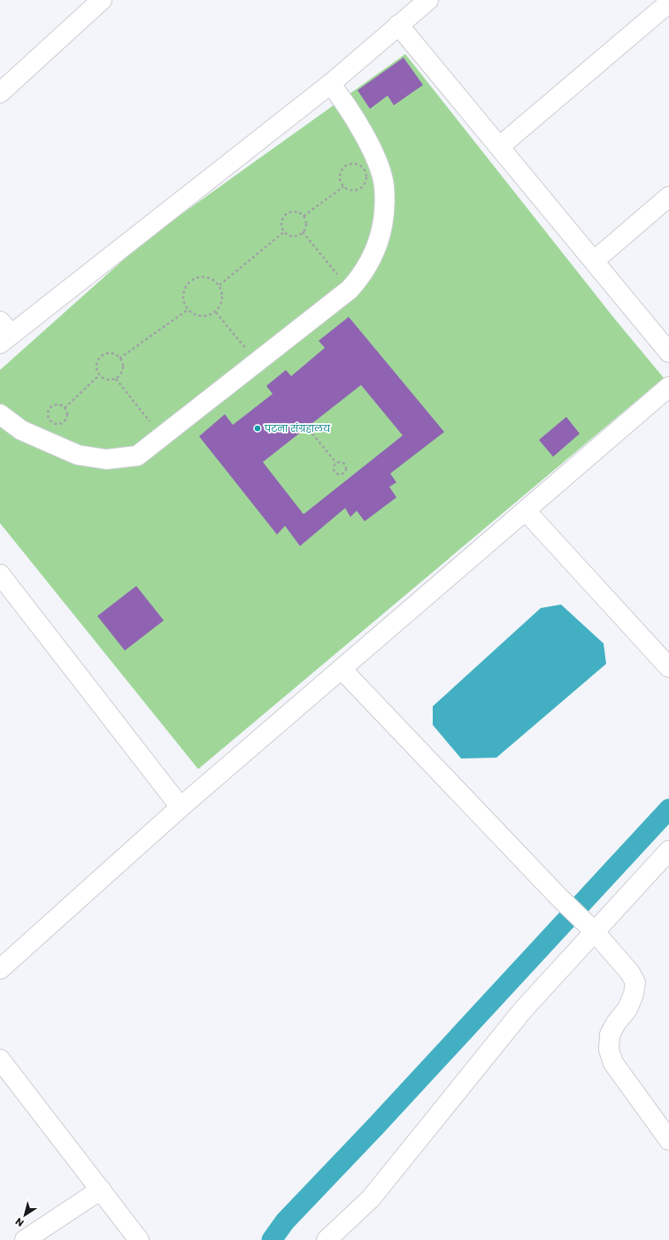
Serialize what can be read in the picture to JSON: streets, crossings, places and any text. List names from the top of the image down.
{
  "places": ["पटना संग्रहालय"],
  "north": "bottom left"
}
